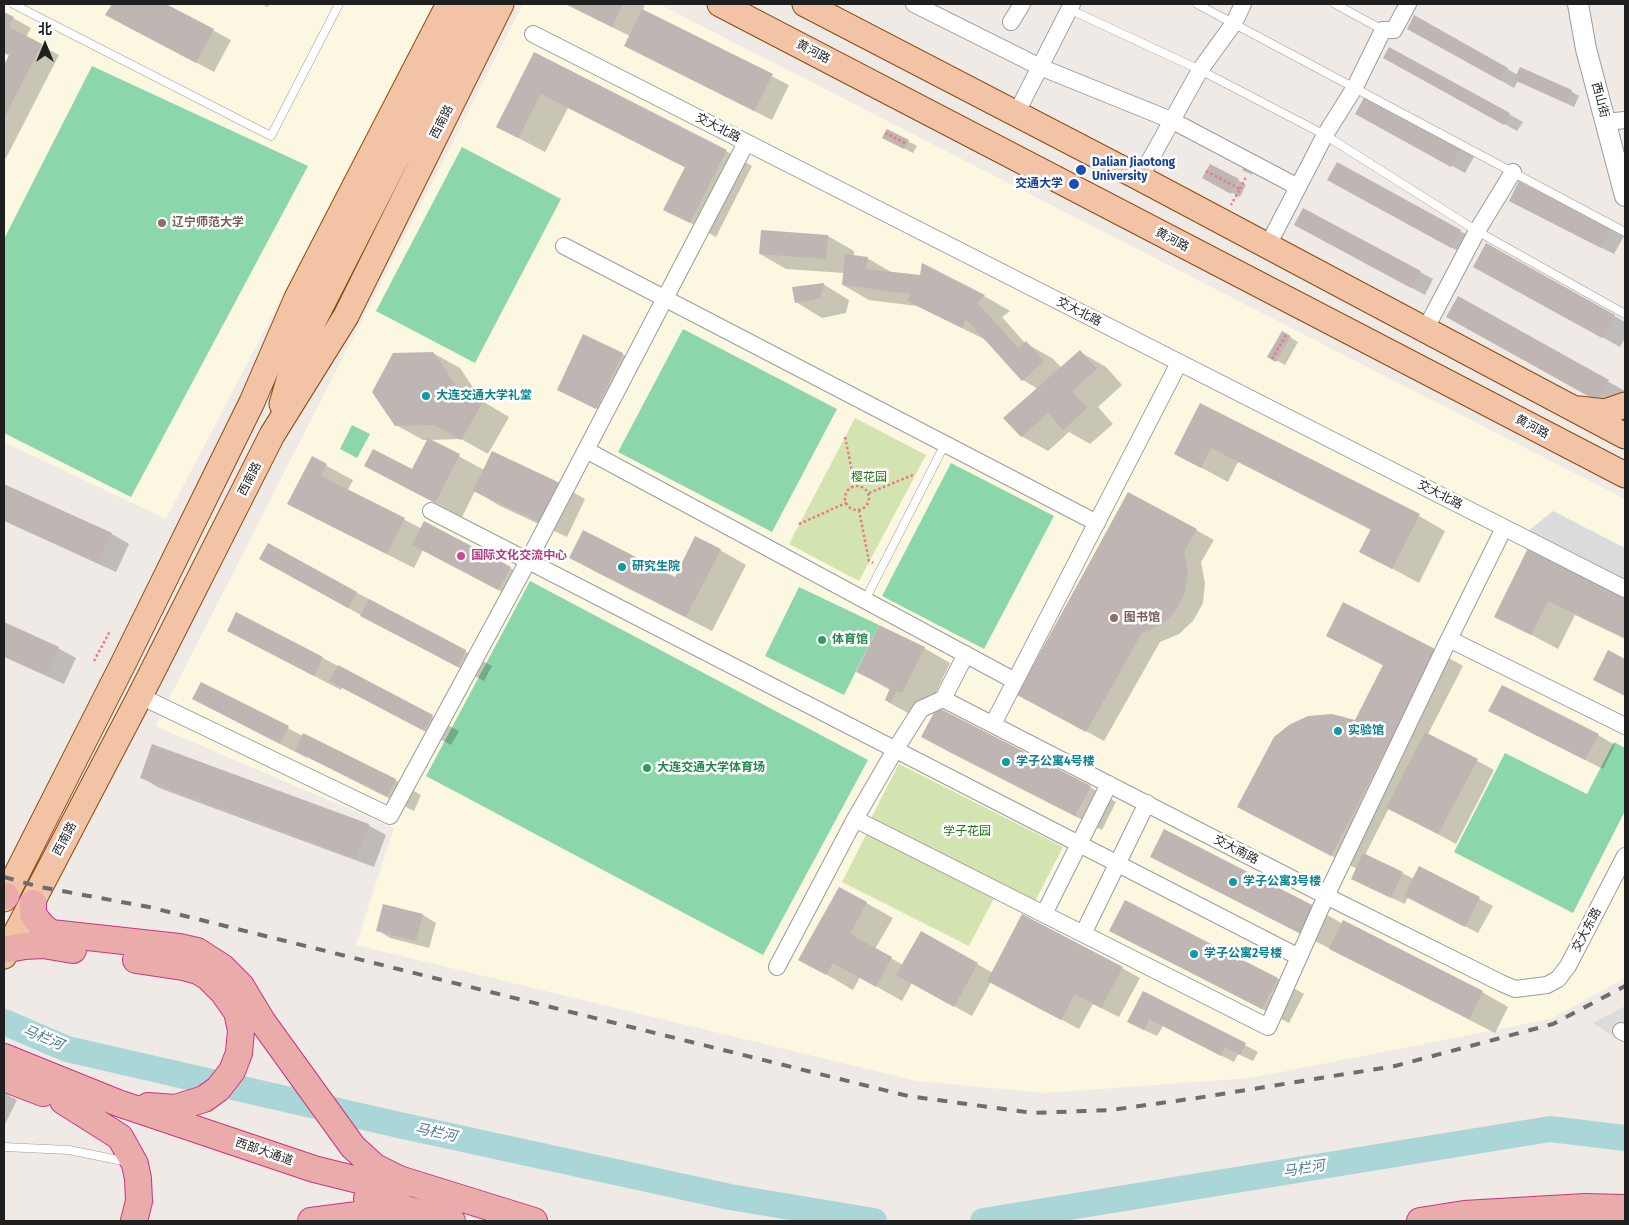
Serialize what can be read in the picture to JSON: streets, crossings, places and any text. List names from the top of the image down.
{
  "streets": {
    "highway": ["西部大通道"],
    "main road": ["黄河路", "西南路"],
    "street": [
      "西山街",
      "交大北路",
      "交大南路",
      "交大东路"
    ]
  },
  "crossings": [
    ["交大南路", "交大东路"]
  ],
  "water": ["马栏河"],
  "parks": ["樱花园", "学子花园"],
  "places": [
    "Dalian Jiaotong University",
    "交通大学",
    "辽宁师范大学",
    "大连交通大学礼堂",
    "国际文化交流中心",
    "研究生院",
    "图书馆",
    "体育馆",
    "实验馆",
    "学子公寓4号楼",
    "大连交通大学体育场",
    "学子公寓3号楼",
    "学子公寓2号楼"
  ],
  "north": "top"
}
